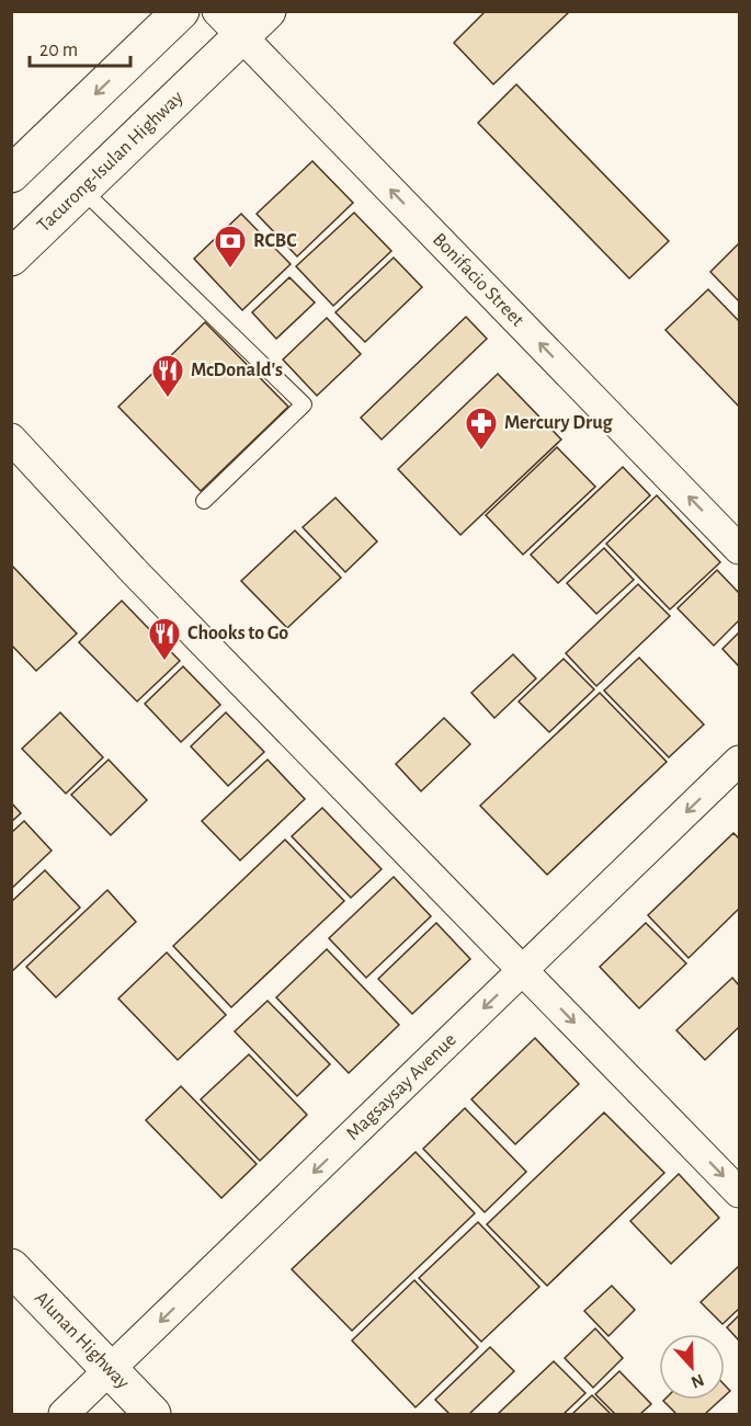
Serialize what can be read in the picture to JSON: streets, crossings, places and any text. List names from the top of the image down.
{
  "streets": {
    "main road": ["Tacurong-Isulan Highway", "Alunan Highway"],
    "street": ["Bonifacio Street", "Magsaysay Avenue"]
  },
  "crossings": [
    ["Tacurong-Isulan Highway", "Bonifacio Street"],
    ["Magsaysay Avenue", "Alunan Highway"]
  ],
  "one_way": ["Bonifacio Street", "Magsaysay Avenue"],
  "places": {
    "bank": ["RCBC"],
    "restaurant": ["McDonald's", "Chooks to Go"],
    "pharmacy": ["Mercury Drug"]
  },
  "scale_bar": "20 m",
  "north": "bottom"
}
